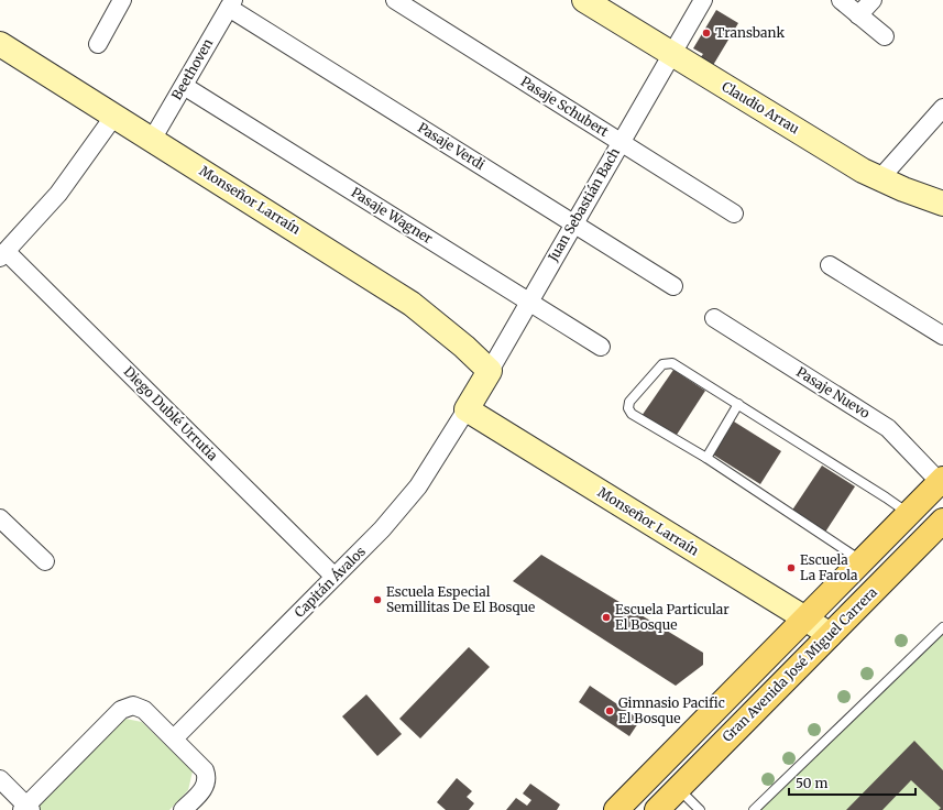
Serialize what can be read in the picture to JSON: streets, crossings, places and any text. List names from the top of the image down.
{
  "streets": {
    "main road": ["Gran Avenida José Miguel Carrera"],
    "street": [
      "Beethoven",
      "Pasaje Schubert",
      "Claudio Arrau",
      "Pasaje Verdi",
      "Monseñor Larraín",
      "Juan Sebastián Bach",
      "Pasaje Wagner",
      "Pasaje Nuevo",
      "Diego Dublé Urrutia",
      "Capitán Ávalos"
    ]
  },
  "crossings": [
    ["Beethoven", "Pasaje Verdi"],
    ["Beethoven", "Monseñor Larraín"],
    ["Beethoven", "Pasaje Wagner"],
    ["Pasaje Schubert", "Juan Sebastián Bach"],
    ["Claudio Arrau", "Juan Sebastián Bach"],
    ["Pasaje Verdi", "Juan Sebastián Bach"],
    ["Monseñor Larraín", "Juan Sebastián Bach"],
    ["Monseñor Larraín", "Capitán Ávalos"],
    ["Monseñor Larraín", "Gran Avenida José Miguel Carrera"],
    ["Juan Sebastián Bach", "Pasaje Wagner"],
    ["Juan Sebastián Bach", "Capitán Ávalos"],
    ["Diego Dublé Urrutia", "Capitán Ávalos"]
  ],
  "places": [
    "Transbank",
    "Escuela La Farola",
    "Escuela Especial Semillitas De El Bosque",
    "Escuela Particular El Bosque",
    "Gimnasio Pacific El Bosque"
  ],
  "scale_bar": "50 m"
}
